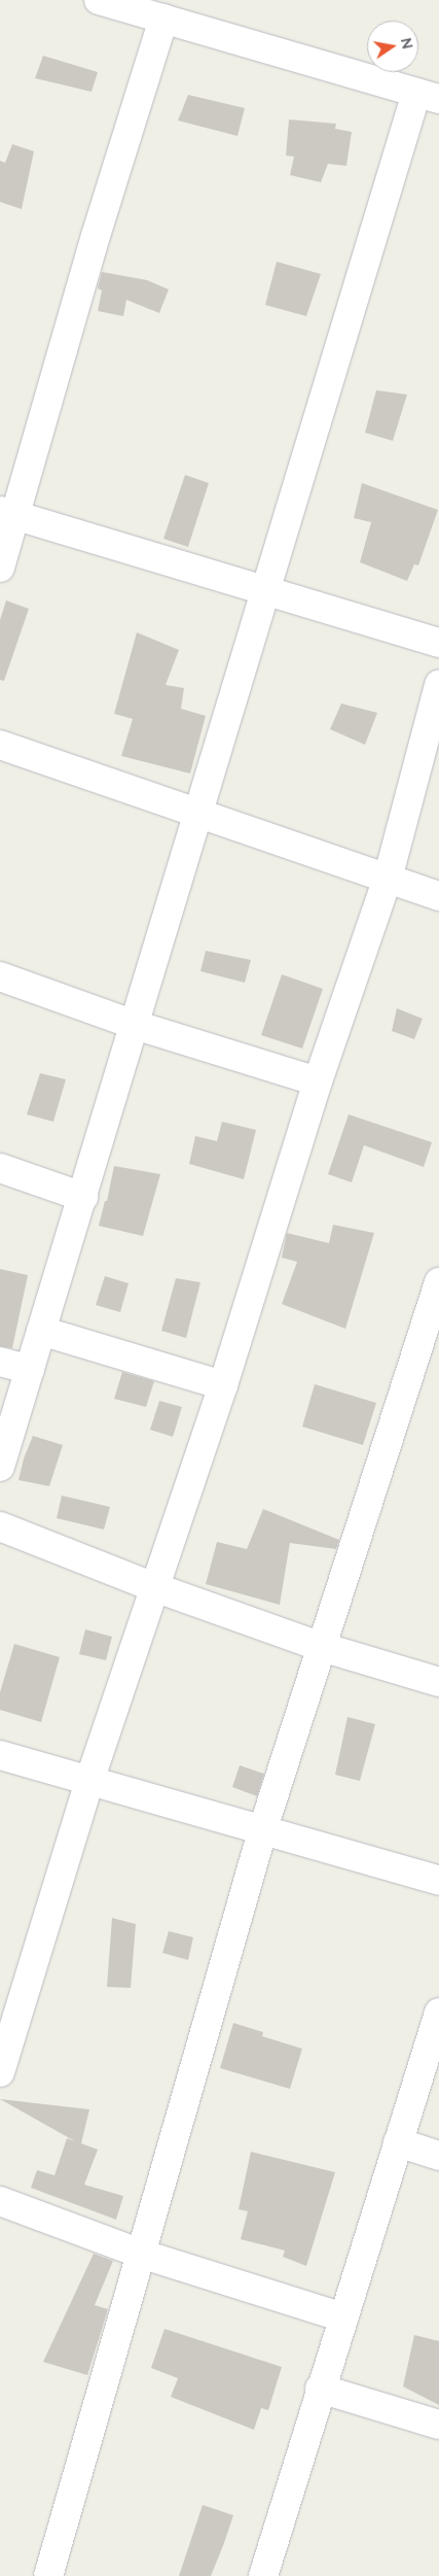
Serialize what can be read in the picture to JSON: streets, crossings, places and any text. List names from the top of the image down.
{
  "north": "right"
}
